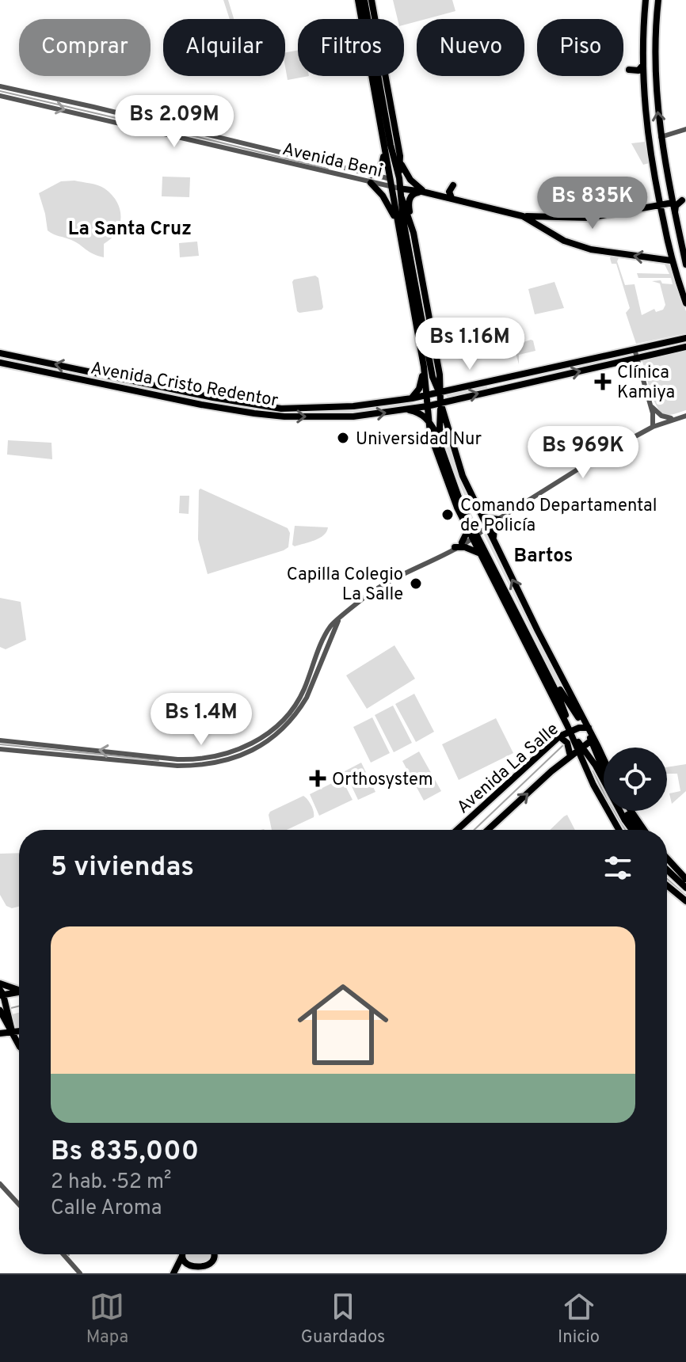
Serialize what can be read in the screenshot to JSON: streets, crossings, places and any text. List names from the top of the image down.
{
  "streets": {
    "main road": ["Avenida Cristo Redentor", "Avenida La Salle"],
    "street": ["Avenida Beni"]
  },
  "districts": ["La Santa Cruz", "Bartos"],
  "places": {
    "health": ["Clínica Kamiya", "Orthosystem"],
    "other": ["Universidad Nur", "Comando Departamental de Policía", "Capilla Colegio La Salle"]
  },
  "page": {
    "chip": [
      "Comprar",
      "Alquilar",
      "Filtros",
      "Nuevo",
      "Piso"
    ],
    "price": [
      "Bs 2.09M",
      "Bs 835K",
      "Bs 1.16M",
      "Bs 969K",
      "Bs 1.4M"
    ],
    "heading": "5 viviendas",
    "list": [
      {
        "name": "Bs 835,000",
        "note": "2 hab. · 52 m² · Calle Aroma"
      }
    ],
    "tabs": ["Mapa", "Guardados", "Inicio"]
  }
}
